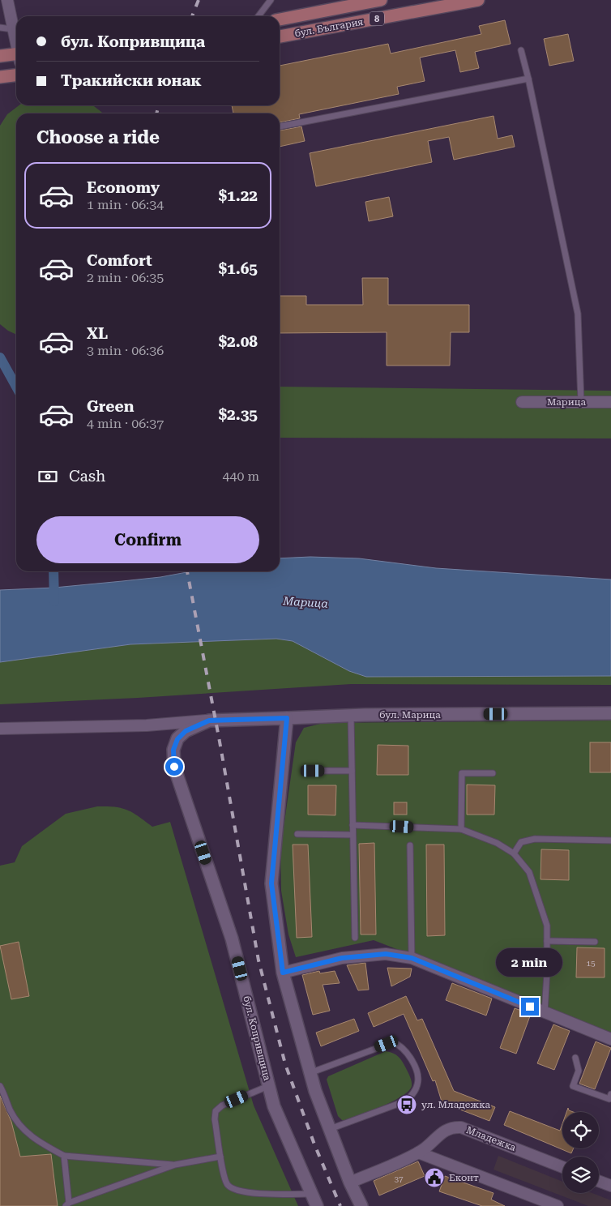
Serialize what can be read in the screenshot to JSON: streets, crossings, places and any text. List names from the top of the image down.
{
  "streets": {
    "main road": [
      "8",
      "бул. България",
      "бул. Марица",
      "бул. Копривщица"
    ],
    "street": ["Марица", "Младежка"]
  },
  "crossings": [
    ["бул. Марица", "бул. Копривщица"]
  ],
  "water": ["Марица"],
  "places": {
    "bus stop": ["ул. Младежка"],
    "public building": ["Еконт"]
  },
  "house_numbers": ["15", "37"],
  "page": {
    "banner": ["бул. Копривщица", "Тракийски юнак"],
    "heading": "Choose a ride",
    "list": [
      {
        "name": "Economy",
        "note": "1 min · 06:34",
        "value": "$1.22"
      },
      {
        "name": "Comfort",
        "note": "2 min · 06:35",
        "value": "$1.65"
      },
      {
        "name": "XL",
        "note": "3 min · 06:36",
        "value": "$2.08"
      },
      {
        "name": "Green",
        "note": "4 min · 06:37",
        "value": "$2.35"
      }
    ],
    "pay": ["Cash", "440 m"],
    "buttons": "Confirm",
    "bubble": "2 min"
  }
}
